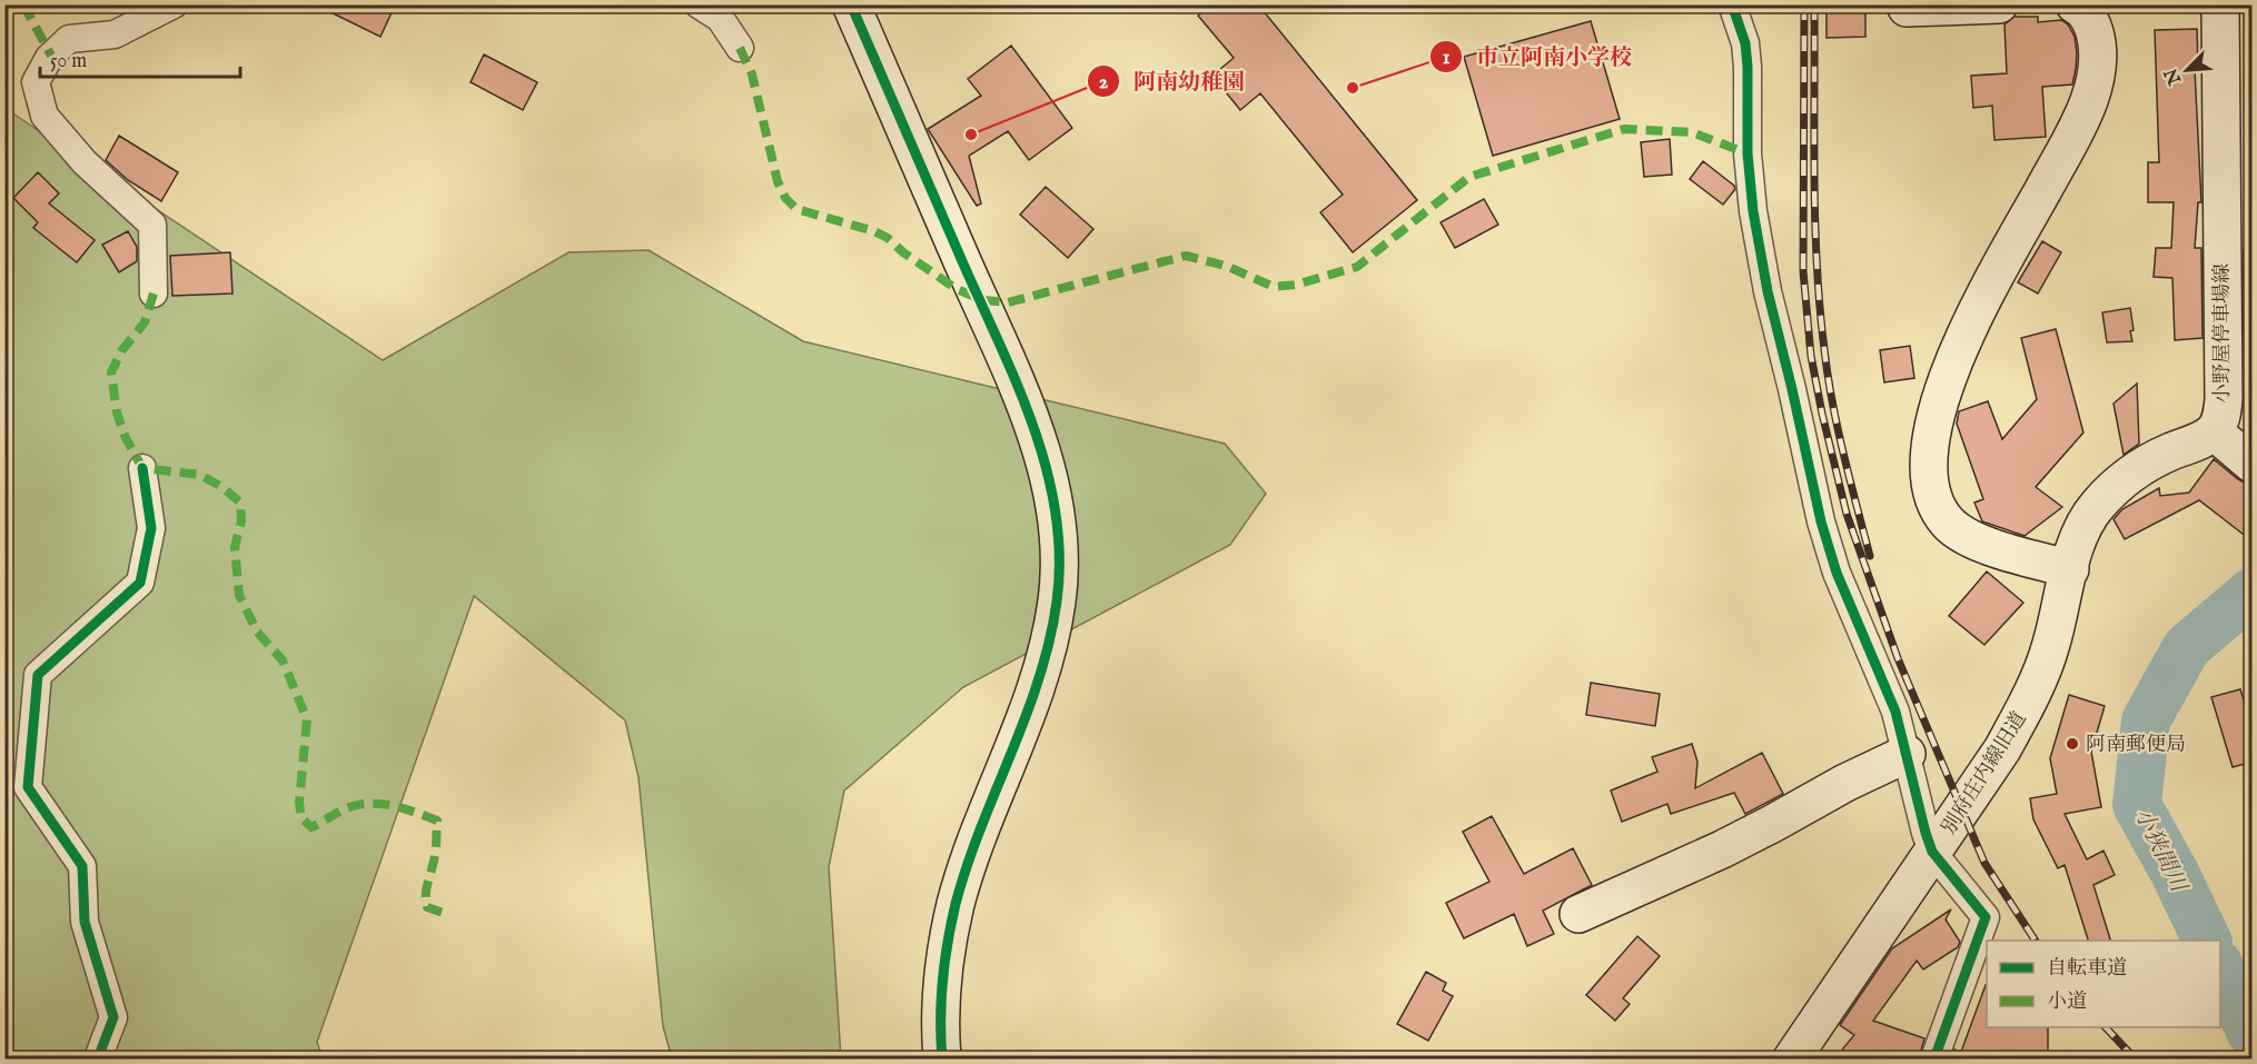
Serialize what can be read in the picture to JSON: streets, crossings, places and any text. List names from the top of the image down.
{
  "streets": {
    "street": ["小野屋停車場線", "別府庄内線旧道"]
  },
  "crossings": [
    ["小野屋停車場線", "別府庄内線旧道"]
  ],
  "water": ["小狭間川"],
  "places": ["市立阿南小学校", "阿南幼稚園", "阿南郵便局"],
  "legend": ["自転車道", "小道"],
  "scale_bar": "50 m",
  "north": "bottom left"
}
